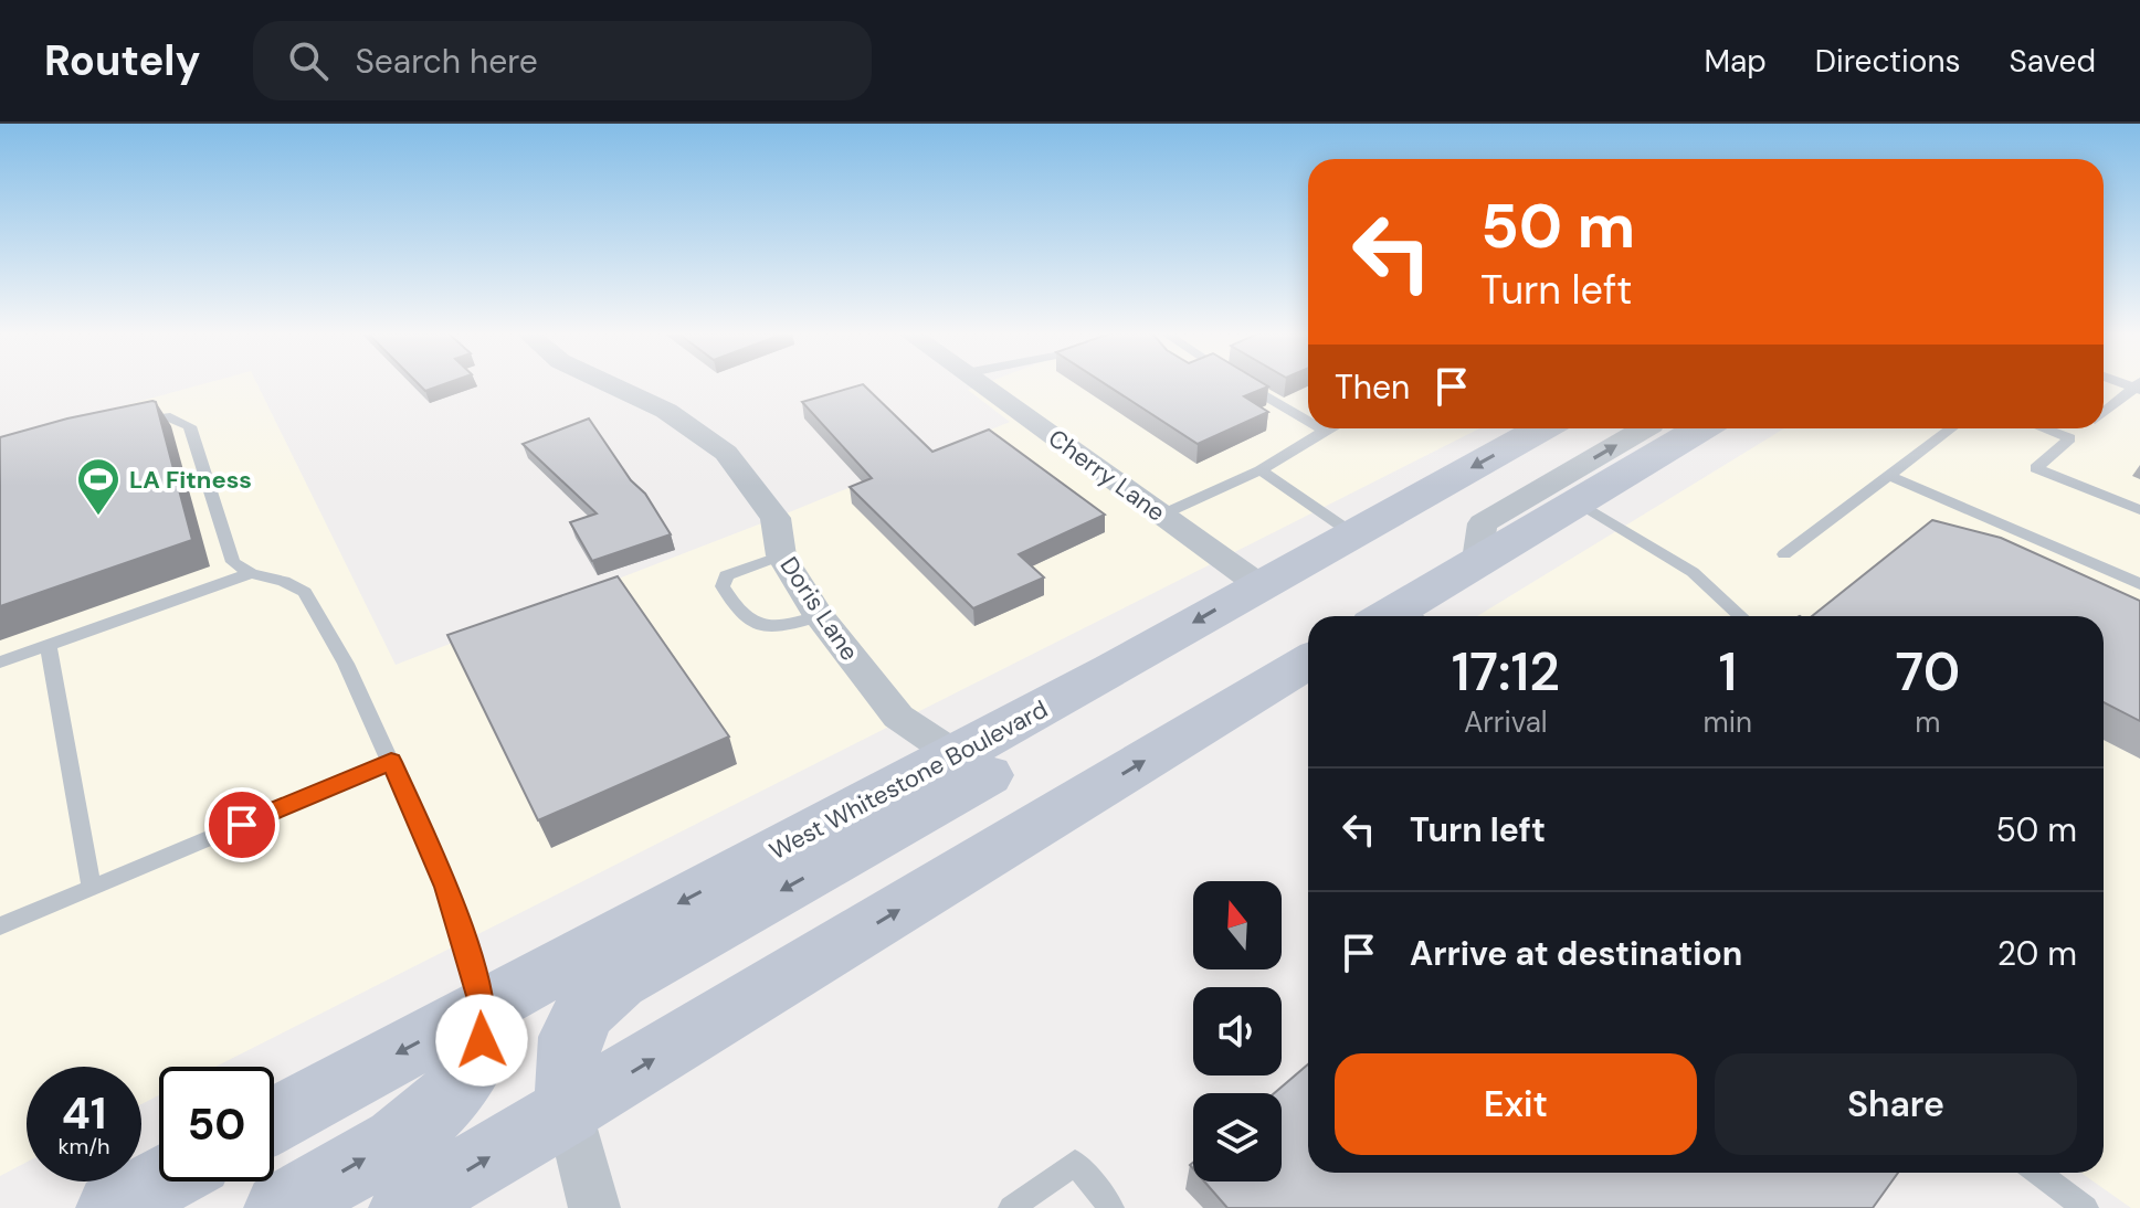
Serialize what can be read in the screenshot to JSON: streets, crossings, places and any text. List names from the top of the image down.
{
  "streets": {
    "main road": ["West Whitestone Boulevard"],
    "street": ["Cherry Lane", "Doris Lane"]
  },
  "crossings": [
    ["Cherry Lane", "West Whitestone Boulevard"],
    ["Doris Lane", "West Whitestone Boulevard"]
  ],
  "places": {
    "sports": ["LA Fitness"]
  },
  "north": "top",
  "page": {
    "header": "Routely",
    "search": "Search here",
    "nav": ["Map", "Directions", "Saved"],
    "turn": ["50 m", "Turn left"],
    "then": "Then",
    "eta": [
      "17:12",
      "Arrival",
      "1",
      "min",
      "70",
      "m"
    ],
    "list": [
      {
        "name": "Turn left",
        "value": "50 m"
      },
      {
        "name": "Arrive at destination",
        "value": "20 m"
      }
    ],
    "buttons": ["Exit", "Share"],
    "speed": "41 km/h",
    "limit": "50"
  }
}
